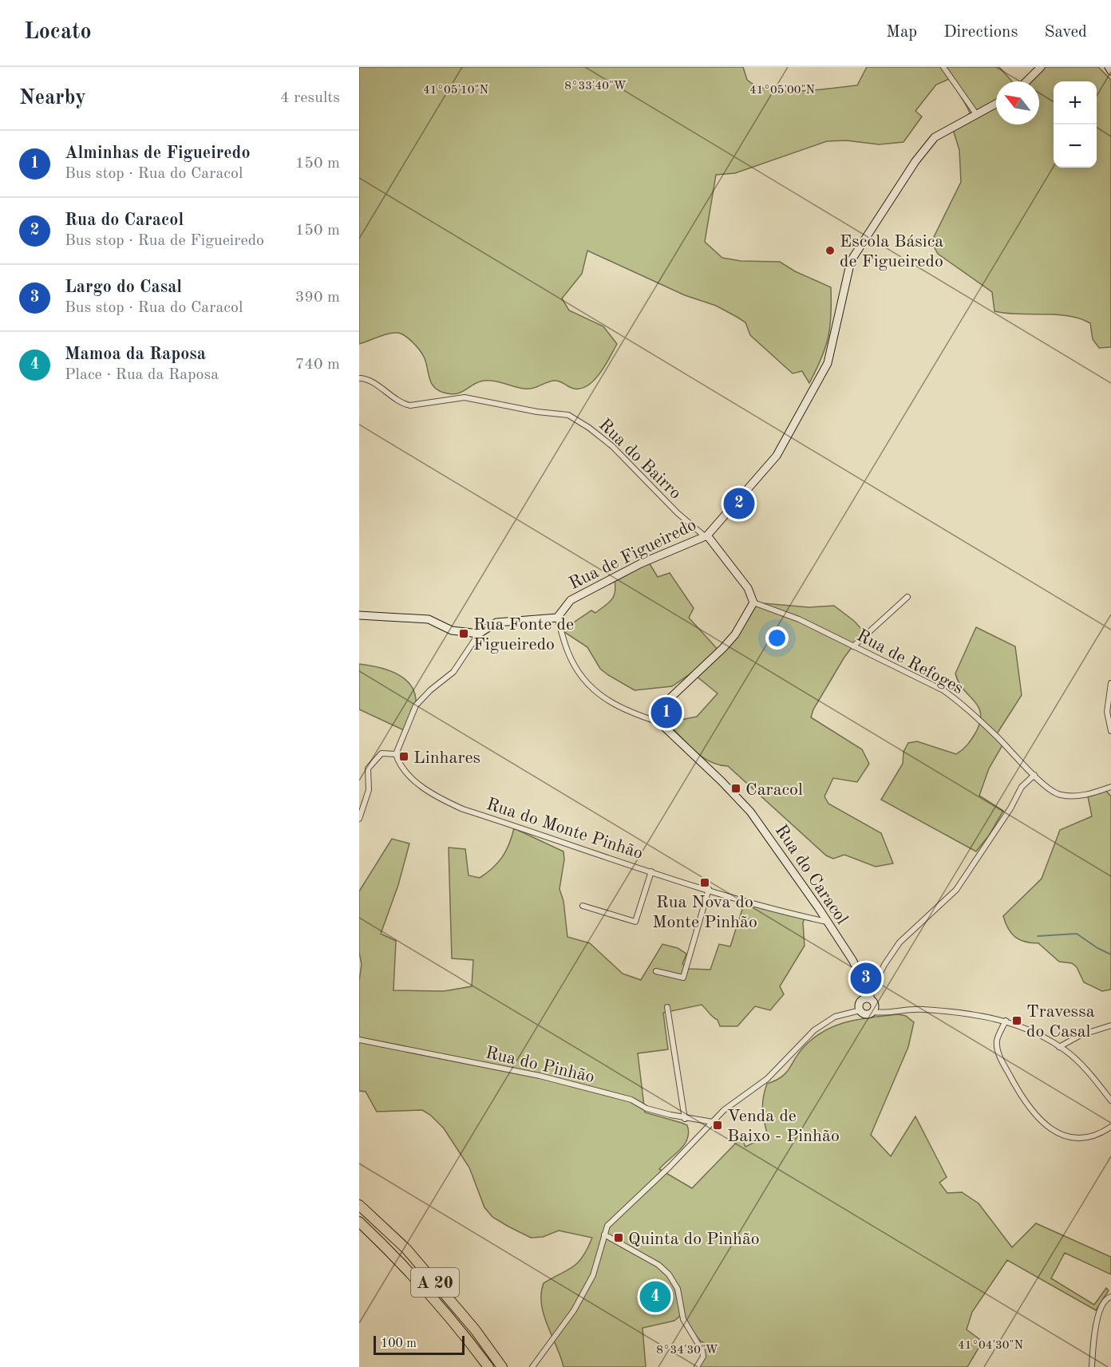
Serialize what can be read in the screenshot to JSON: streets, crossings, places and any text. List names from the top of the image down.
{
  "streets": {
    "highway": ["A 20"],
    "street": [
      "Rua do Bairro",
      "Rua de Figueiredo",
      "Rua de Refoges",
      "Rua do Monte Pinhão",
      "Rua do Caracol",
      "Rua do Pinhão"
    ]
  },
  "crossings": [
    ["Rua do Bairro", "Rua de Figueiredo"],
    ["Rua do Monte Pinhão", "Rua do Caracol"]
  ],
  "places": {
    "other": ["Escola Básica de Figueiredo"],
    "transit": [
      "Rua Fonte de Figueiredo",
      "Linhares",
      "Caracol",
      "Rua Nova do Monte Pinhão",
      "Travessa do Casal",
      "Venda de Baixo - Pinhão",
      "Quinta do Pinhão"
    ]
  },
  "scale_bar": "100 m",
  "north": "top left",
  "page": {
    "header": "Locato",
    "nav": ["Map", "Directions", "Saved"],
    "heading": ["Nearby", "4 results"],
    "map_buttons": ["+", "−"],
    "list": [
      {
        "mark": "1",
        "name": "Alminhas de Figueiredo",
        "note": "Bus stop · Rua do Caracol",
        "value": "150 m"
      },
      {
        "mark": "2",
        "name": "Rua do Caracol",
        "note": "Bus stop · Rua de Figueiredo",
        "value": "150 m"
      },
      {
        "mark": "3",
        "name": "Largo do Casal",
        "note": "Bus stop · Rua do Caracol",
        "value": "390 m"
      },
      {
        "mark": "4",
        "name": "Mamoa da Raposa",
        "note": "Place · Rua da Raposa",
        "value": "740 m"
      }
    ],
    "pins": [
      "2",
      "1",
      "3",
      "4"
    ],
    "scale": "100 m"
  },
  "coordinates": [
    "8°33'40\"W",
    "41°05'10\"N",
    "41°05'00\"N",
    "41°04'30\"N",
    "8°34'30\"W"
  ]
}
